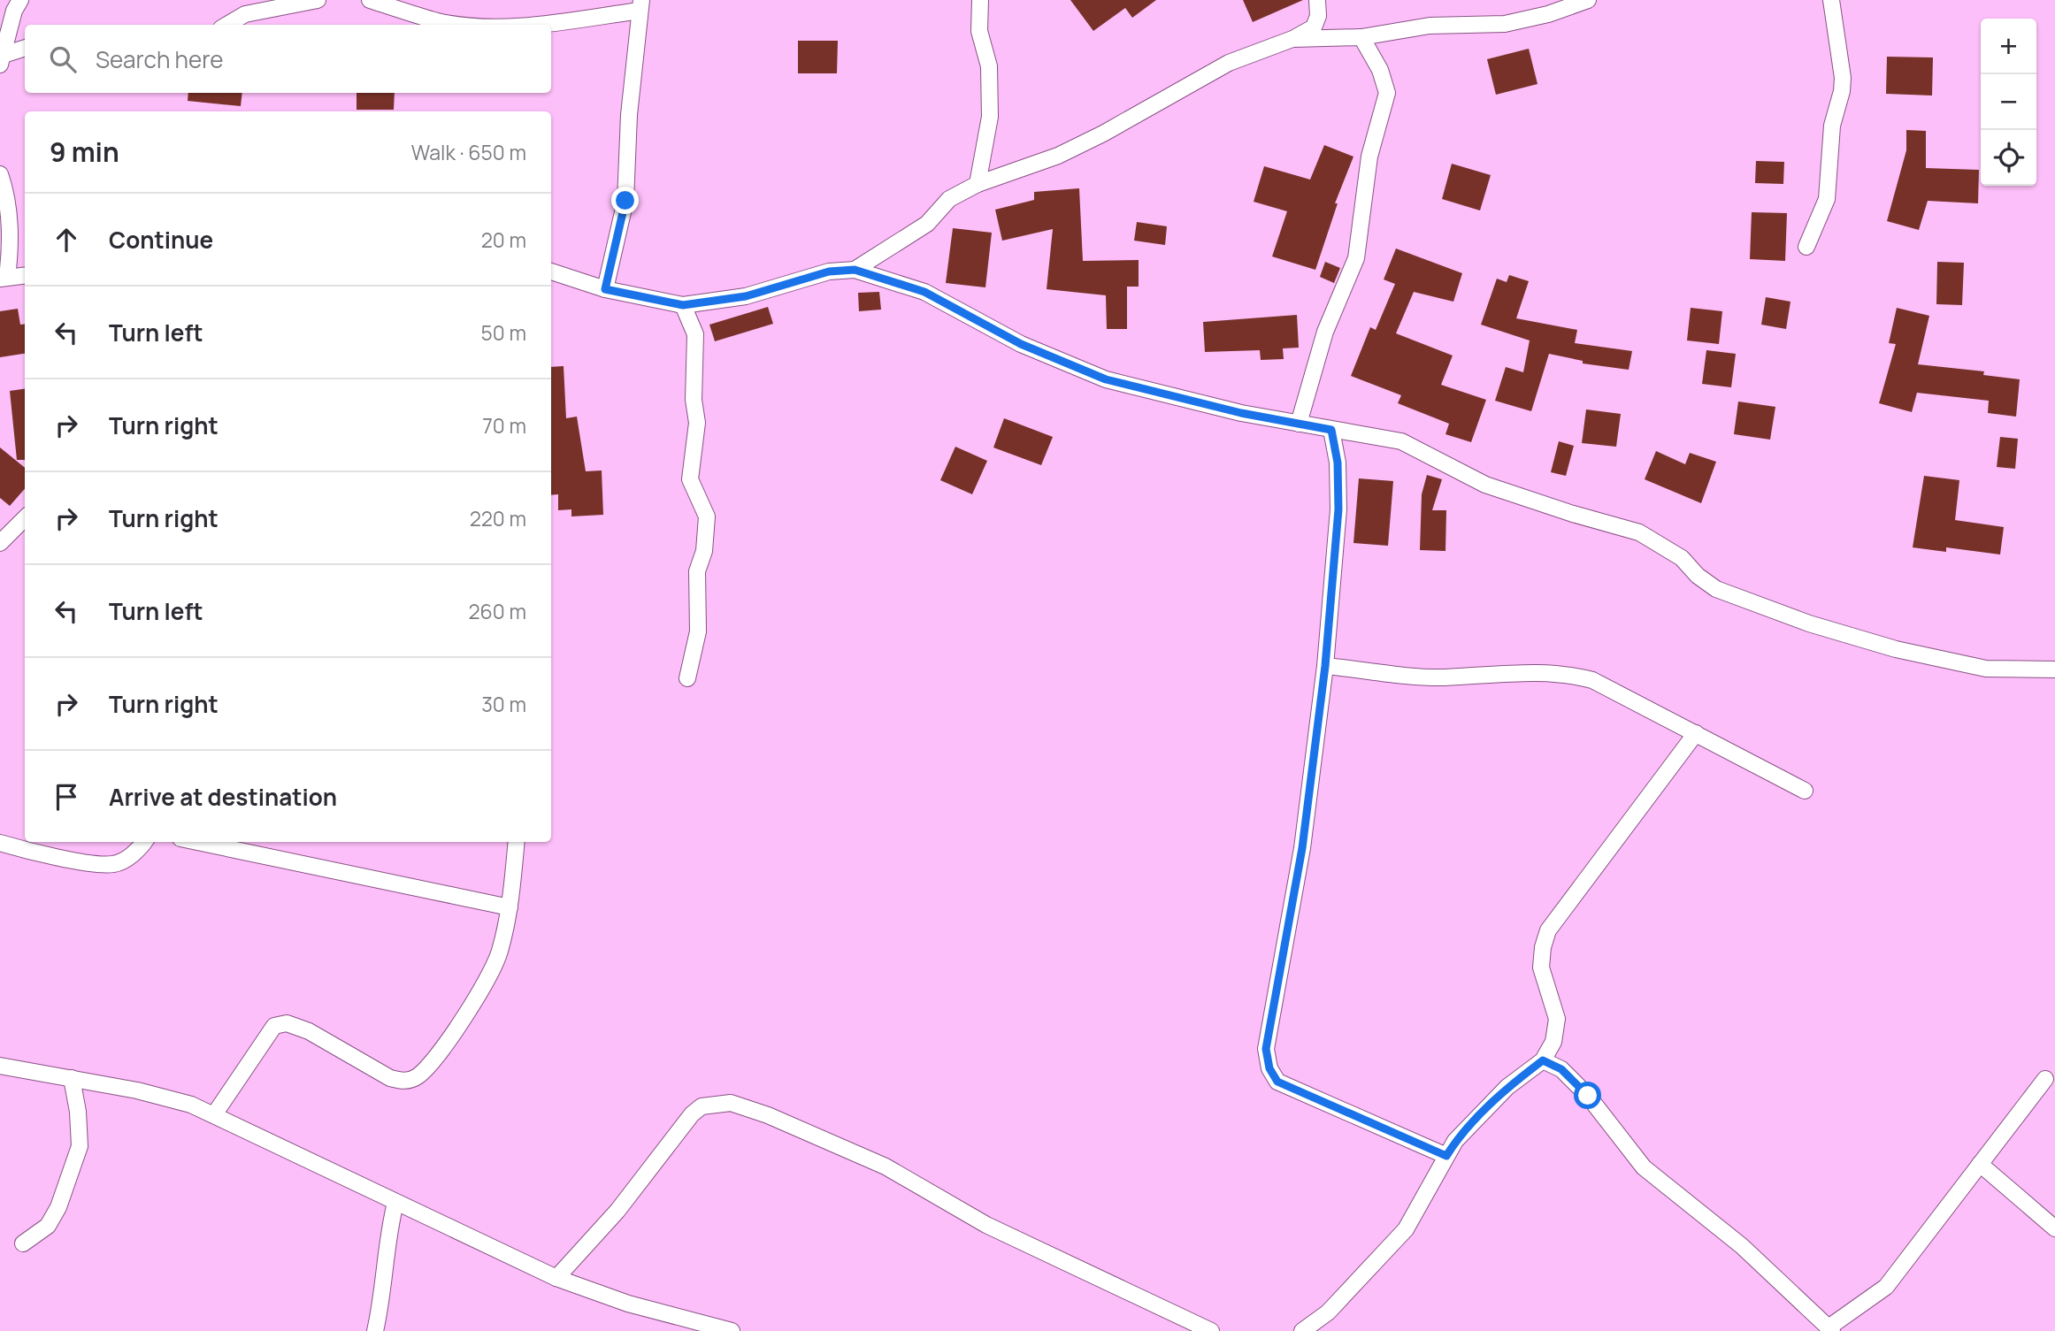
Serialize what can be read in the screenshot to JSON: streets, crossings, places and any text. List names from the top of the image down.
{
  "page": {
    "map_buttons": ["+", "−"],
    "search": "Search here",
    "heading": ["9 min", "Walk · 650 m"],
    "list": [
      ["Continue", "20 m"],
      ["Turn left", "50 m"],
      ["Turn right", "70 m"],
      ["Turn right", "220 m"],
      ["Turn left", "260 m"],
      ["Turn right", "30 m"],
      "Arrive at destination"
    ]
  }
}
